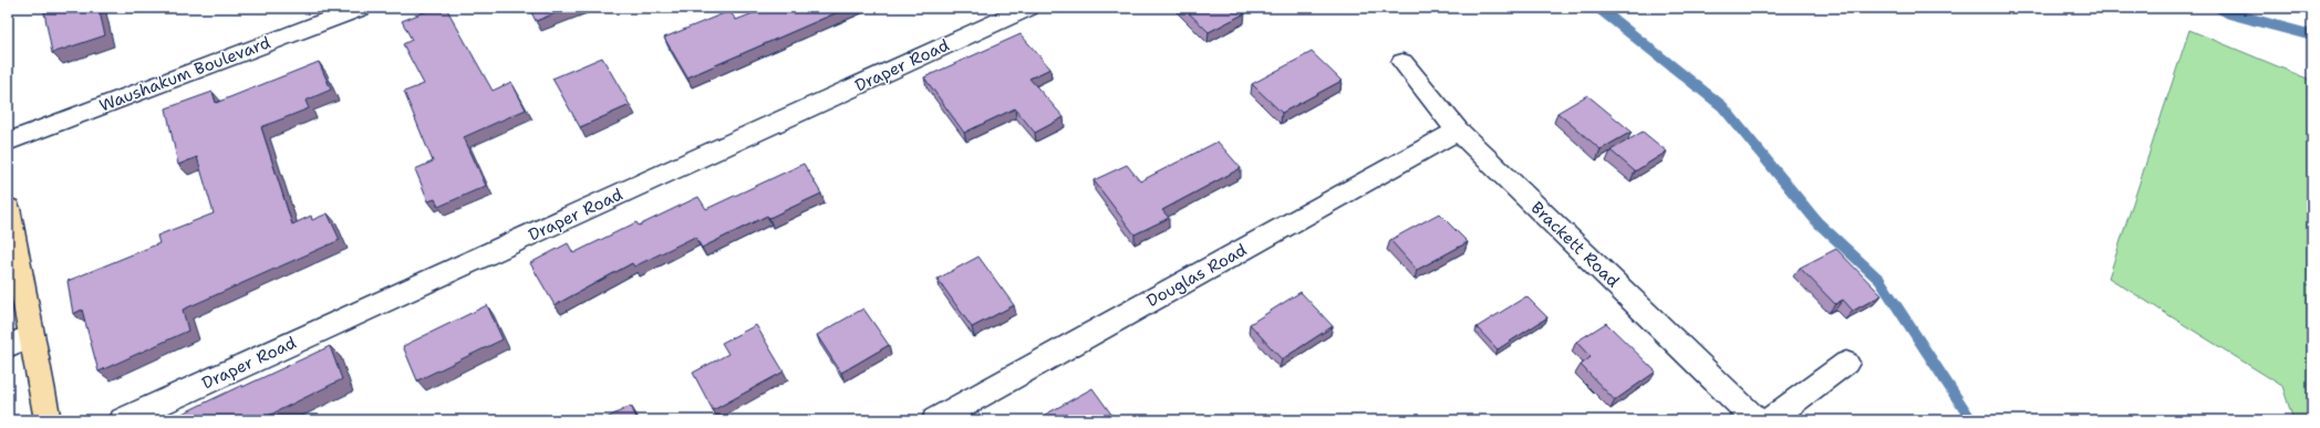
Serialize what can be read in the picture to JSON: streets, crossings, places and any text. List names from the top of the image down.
{
  "streets": {
    "street": [
      "Draper Road",
      "Waushakum Boulevard",
      "Brackett Road",
      "Douglas Road"
    ]
  },
  "crossings": [
    ["Brackett Road", "Douglas Road"]
  ]
}
